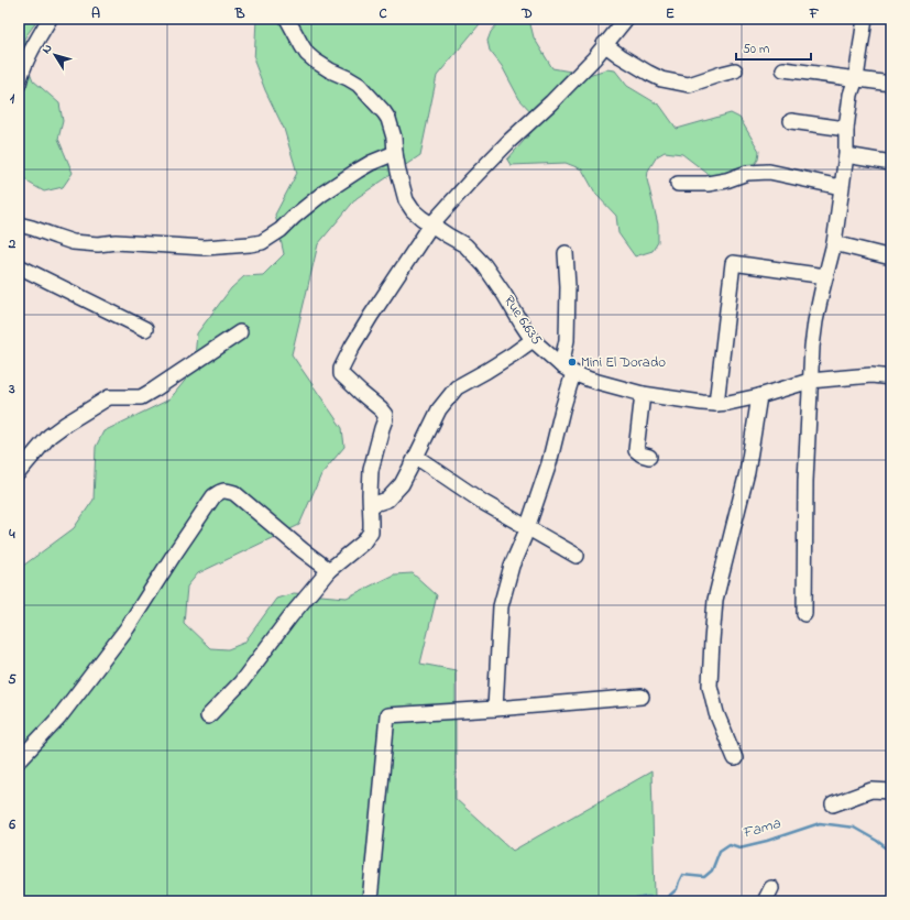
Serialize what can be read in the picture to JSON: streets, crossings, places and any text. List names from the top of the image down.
{
  "streets": {
    "street": ["Rue 6.635"]
  },
  "water": ["Fama"],
  "places": ["Mini El Dorado"],
  "scale_bar": "50 m",
  "north": "top left",
  "grid": {
    "columns": [
      "A",
      "B",
      "C",
      "D",
      "E",
      "F"
    ],
    "rows": [
      "1",
      "2",
      "3",
      "4",
      "5",
      "6"
    ]
  }
}
